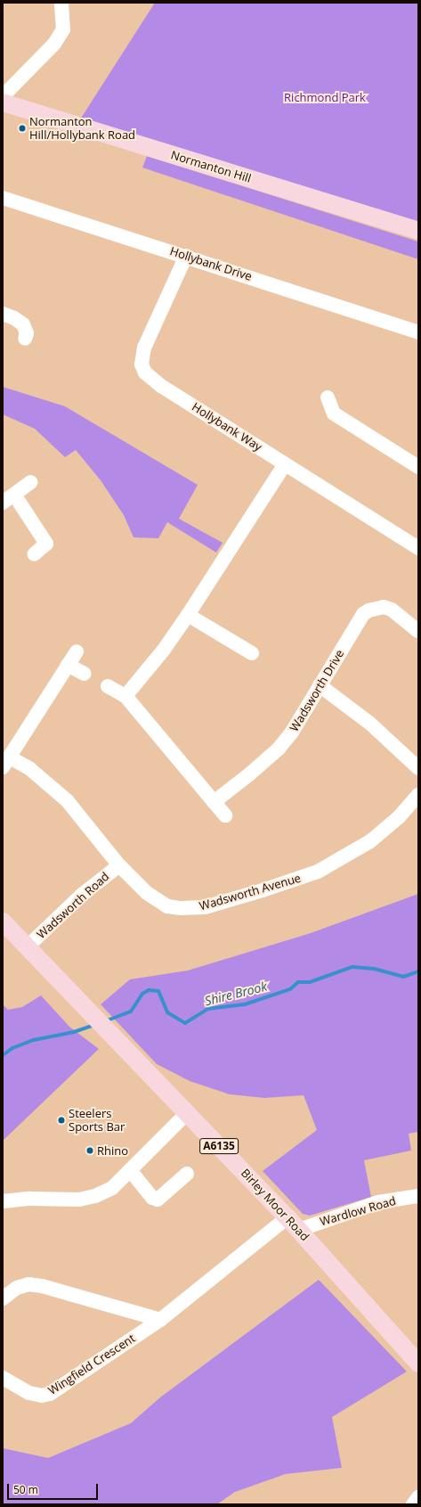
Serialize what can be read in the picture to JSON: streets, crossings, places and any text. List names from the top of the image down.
{
  "streets": {
    "main road": ["Normanton Hill", "A6135", "Birley Moor Road"],
    "street": [
      "Hollybank Drive",
      "Hollybank Way",
      "Wadsworth Drive",
      "Wadsworth Avenue",
      "Wadsworth Road",
      "Wardlow Road",
      "Wingfield Crescent"
    ]
  },
  "crossings": [
    ["Hollybank Drive", "Hollybank Way"],
    ["Wadsworth Avenue", "Wadsworth Road"],
    ["Wadsworth Road", "A6135"],
    ["Wadsworth Road", "Birley Moor Road"],
    ["A6135", "Birley Moor Road"],
    ["Birley Moor Road", "Wardlow Road"],
    ["Birley Moor Road", "Wingfield Crescent"]
  ],
  "water": ["Shire Brook"],
  "parks": ["Richmond Park"],
  "places": ["Normanton Hill/Hollybank Road", "Steelers Sports Bar", "Rhino"],
  "scale_bar": "50 m"
}
